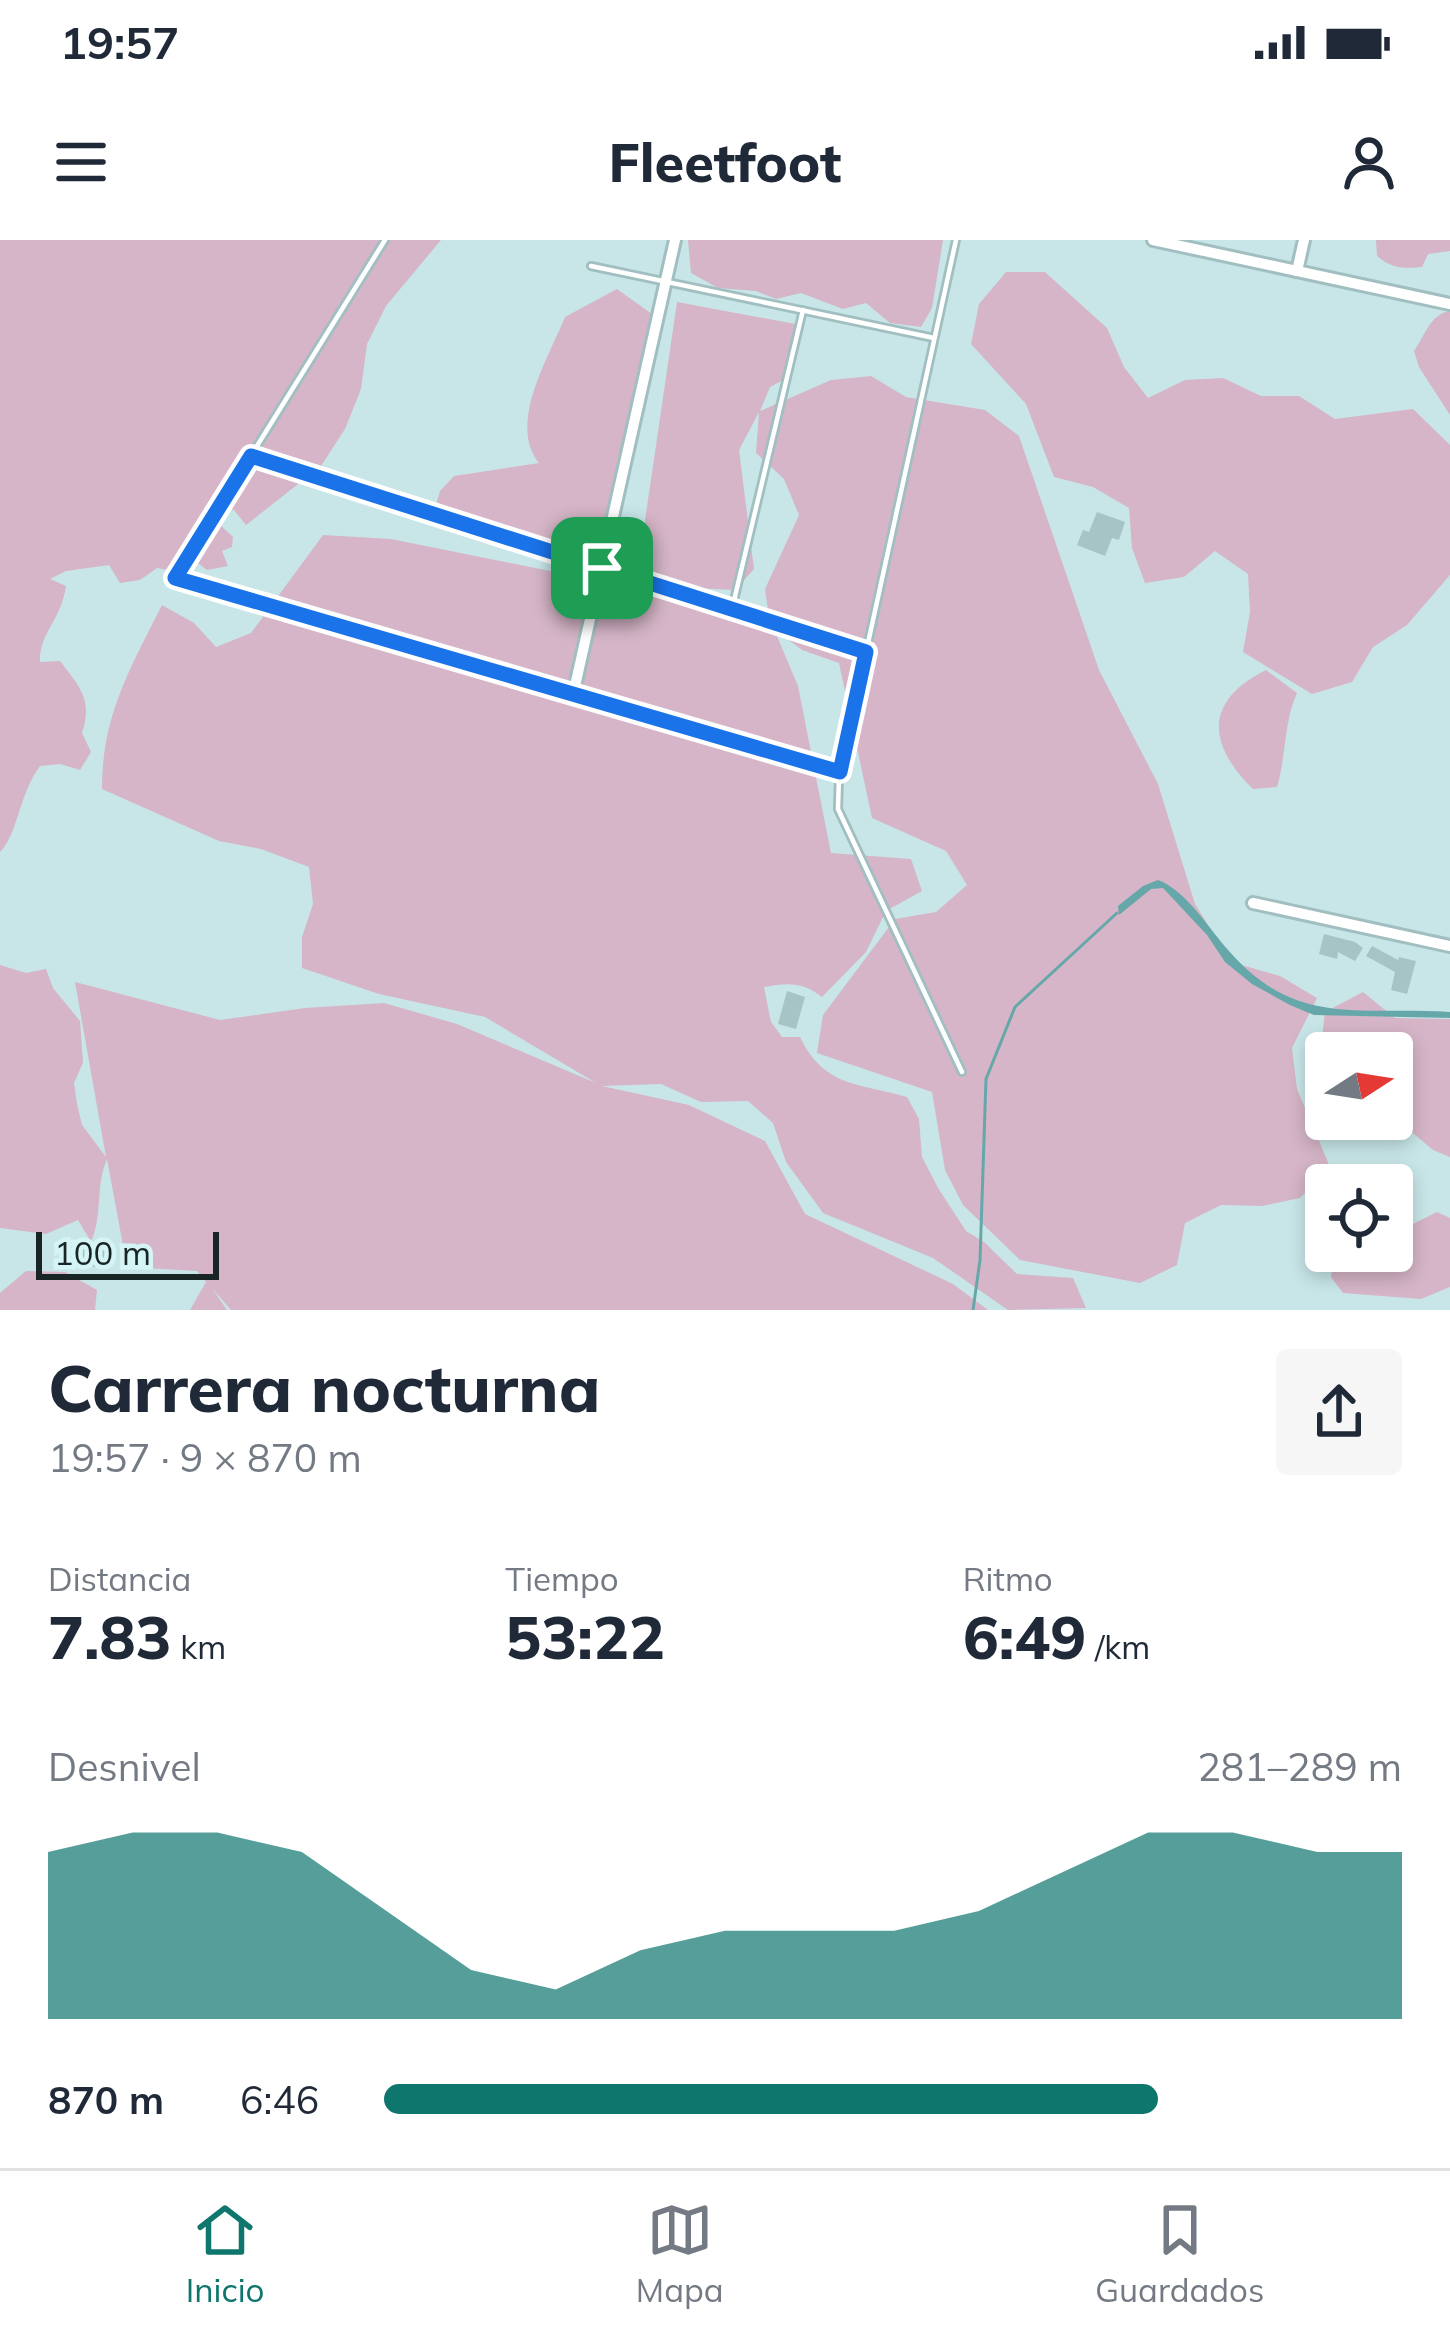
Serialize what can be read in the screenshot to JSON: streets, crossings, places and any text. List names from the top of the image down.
{
  "scale_bar": "100 m",
  "north": "right",
  "page": {
    "status": "19:57",
    "header": "Fleetfoot",
    "scale": "100 m",
    "heading": ["Carrera nocturna", "19:57 · 9 × 870 m"],
    "stats": [
      ["Distancia", "7.83 km"],
      ["Tiempo", "53:22"],
      ["Ritmo", "6:49 /km"]
    ],
    "chart": ["Desnivel", "281–289 m"],
    "list": [
      {
        "name": "870 m",
        "note": "6:46"
      }
    ],
    "tabs": ["Inicio", "Mapa", "Guardados"]
  }
}
